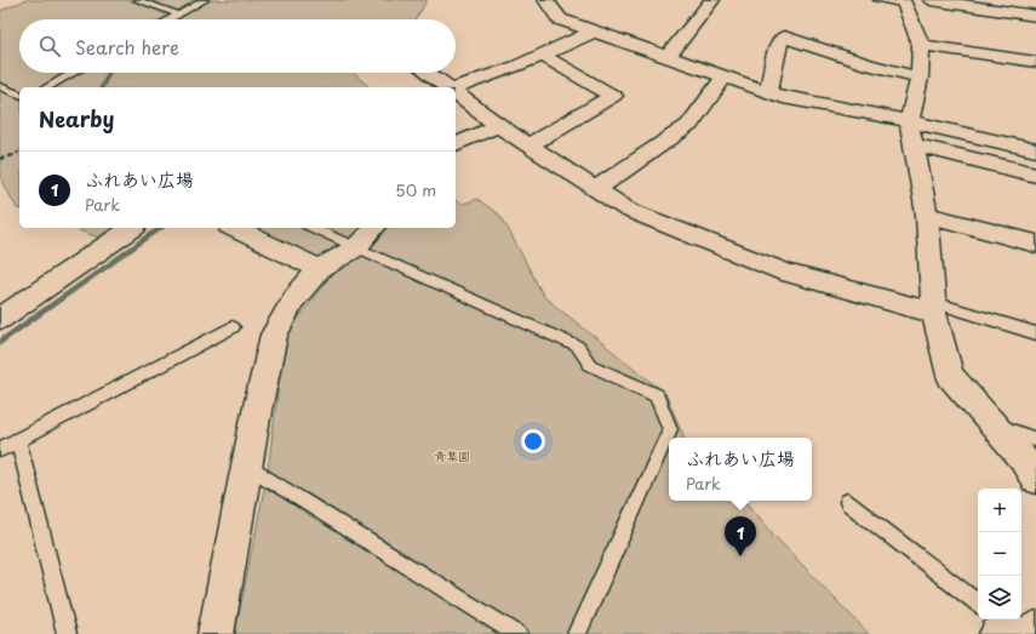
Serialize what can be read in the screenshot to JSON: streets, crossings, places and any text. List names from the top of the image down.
{
  "parks": ["青葉園"],
  "page": {
    "search": "Search here",
    "heading": "Nearby",
    "list": [
      {
        "mark": "1",
        "name": "ふれあい広場",
        "note": "Park",
        "value": "50 m"
      }
    ],
    "popup": ["ふれあい広場", "Park"],
    "map_buttons": ["+", "−"],
    "pins": "1"
  }
}
